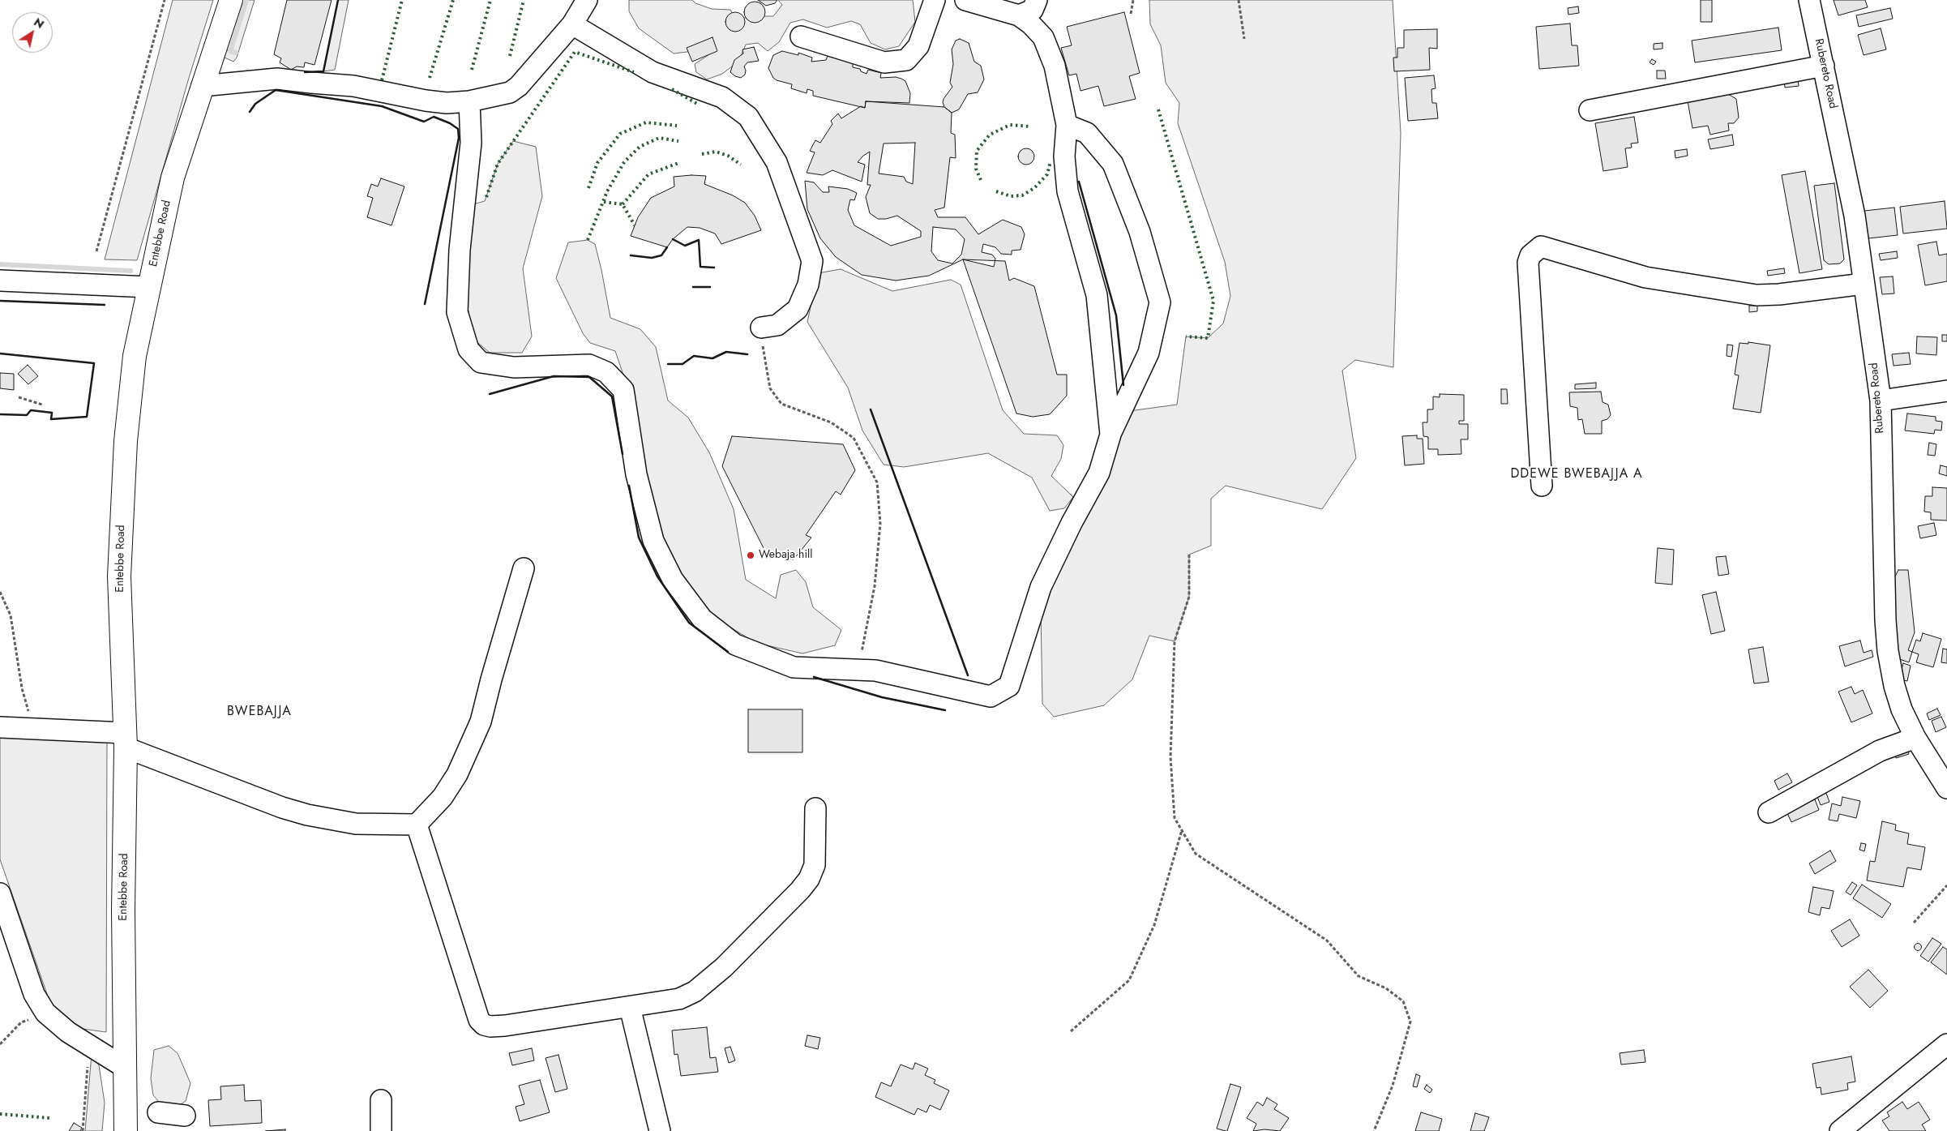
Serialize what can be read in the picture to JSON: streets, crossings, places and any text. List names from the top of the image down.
{
  "streets": {
    "main road": ["Entebbe Road"],
    "street": ["Rubereto Road"]
  },
  "districts": ["DDEWE BWEBAJJA A", "BWEBAJJA"],
  "places": ["Webaja hill"],
  "north": "top right"
}
